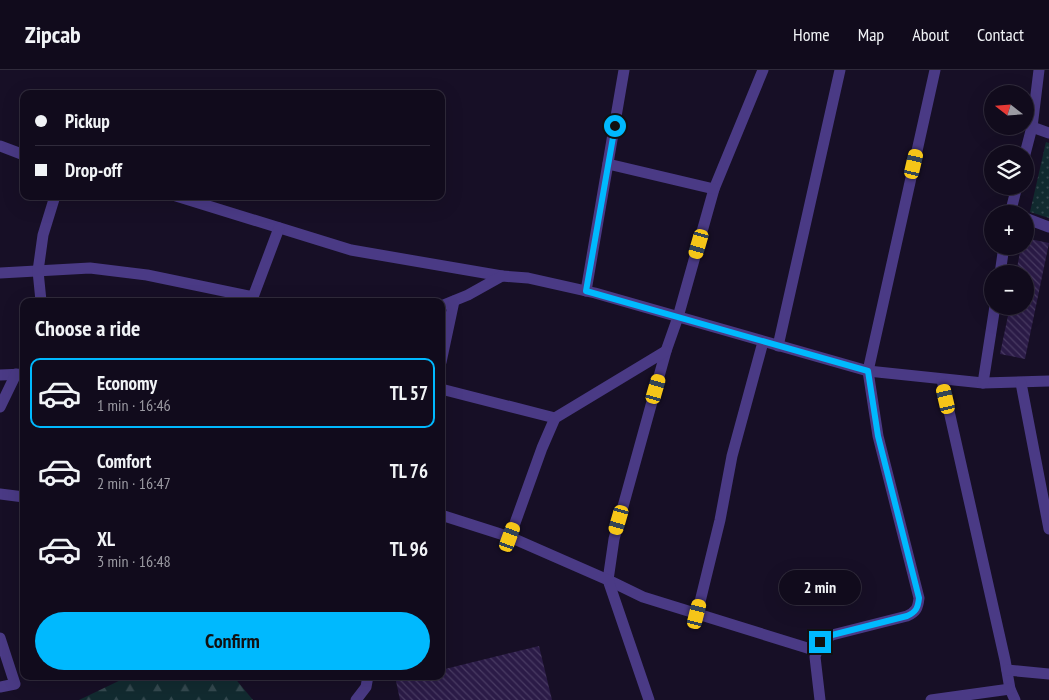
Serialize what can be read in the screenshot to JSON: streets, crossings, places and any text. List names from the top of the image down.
{
  "north": "left",
  "page": {
    "header": "Zipcab",
    "nav": [
      "Home",
      "Map",
      "About",
      "Contact"
    ],
    "map_buttons": ["+", "−"],
    "banner": ["Pickup", "Drop-off"],
    "heading": "Choose a ride",
    "list": [
      {
        "name": "Economy",
        "note": "1 min · 16:46",
        "value": "TL 57"
      },
      {
        "name": "Comfort",
        "note": "2 min · 16:47",
        "value": "TL 76"
      },
      {
        "name": "XL",
        "note": "3 min · 16:48",
        "value": "TL 96"
      }
    ],
    "bubble": "2 min",
    "buttons": "Confirm"
  }
}
